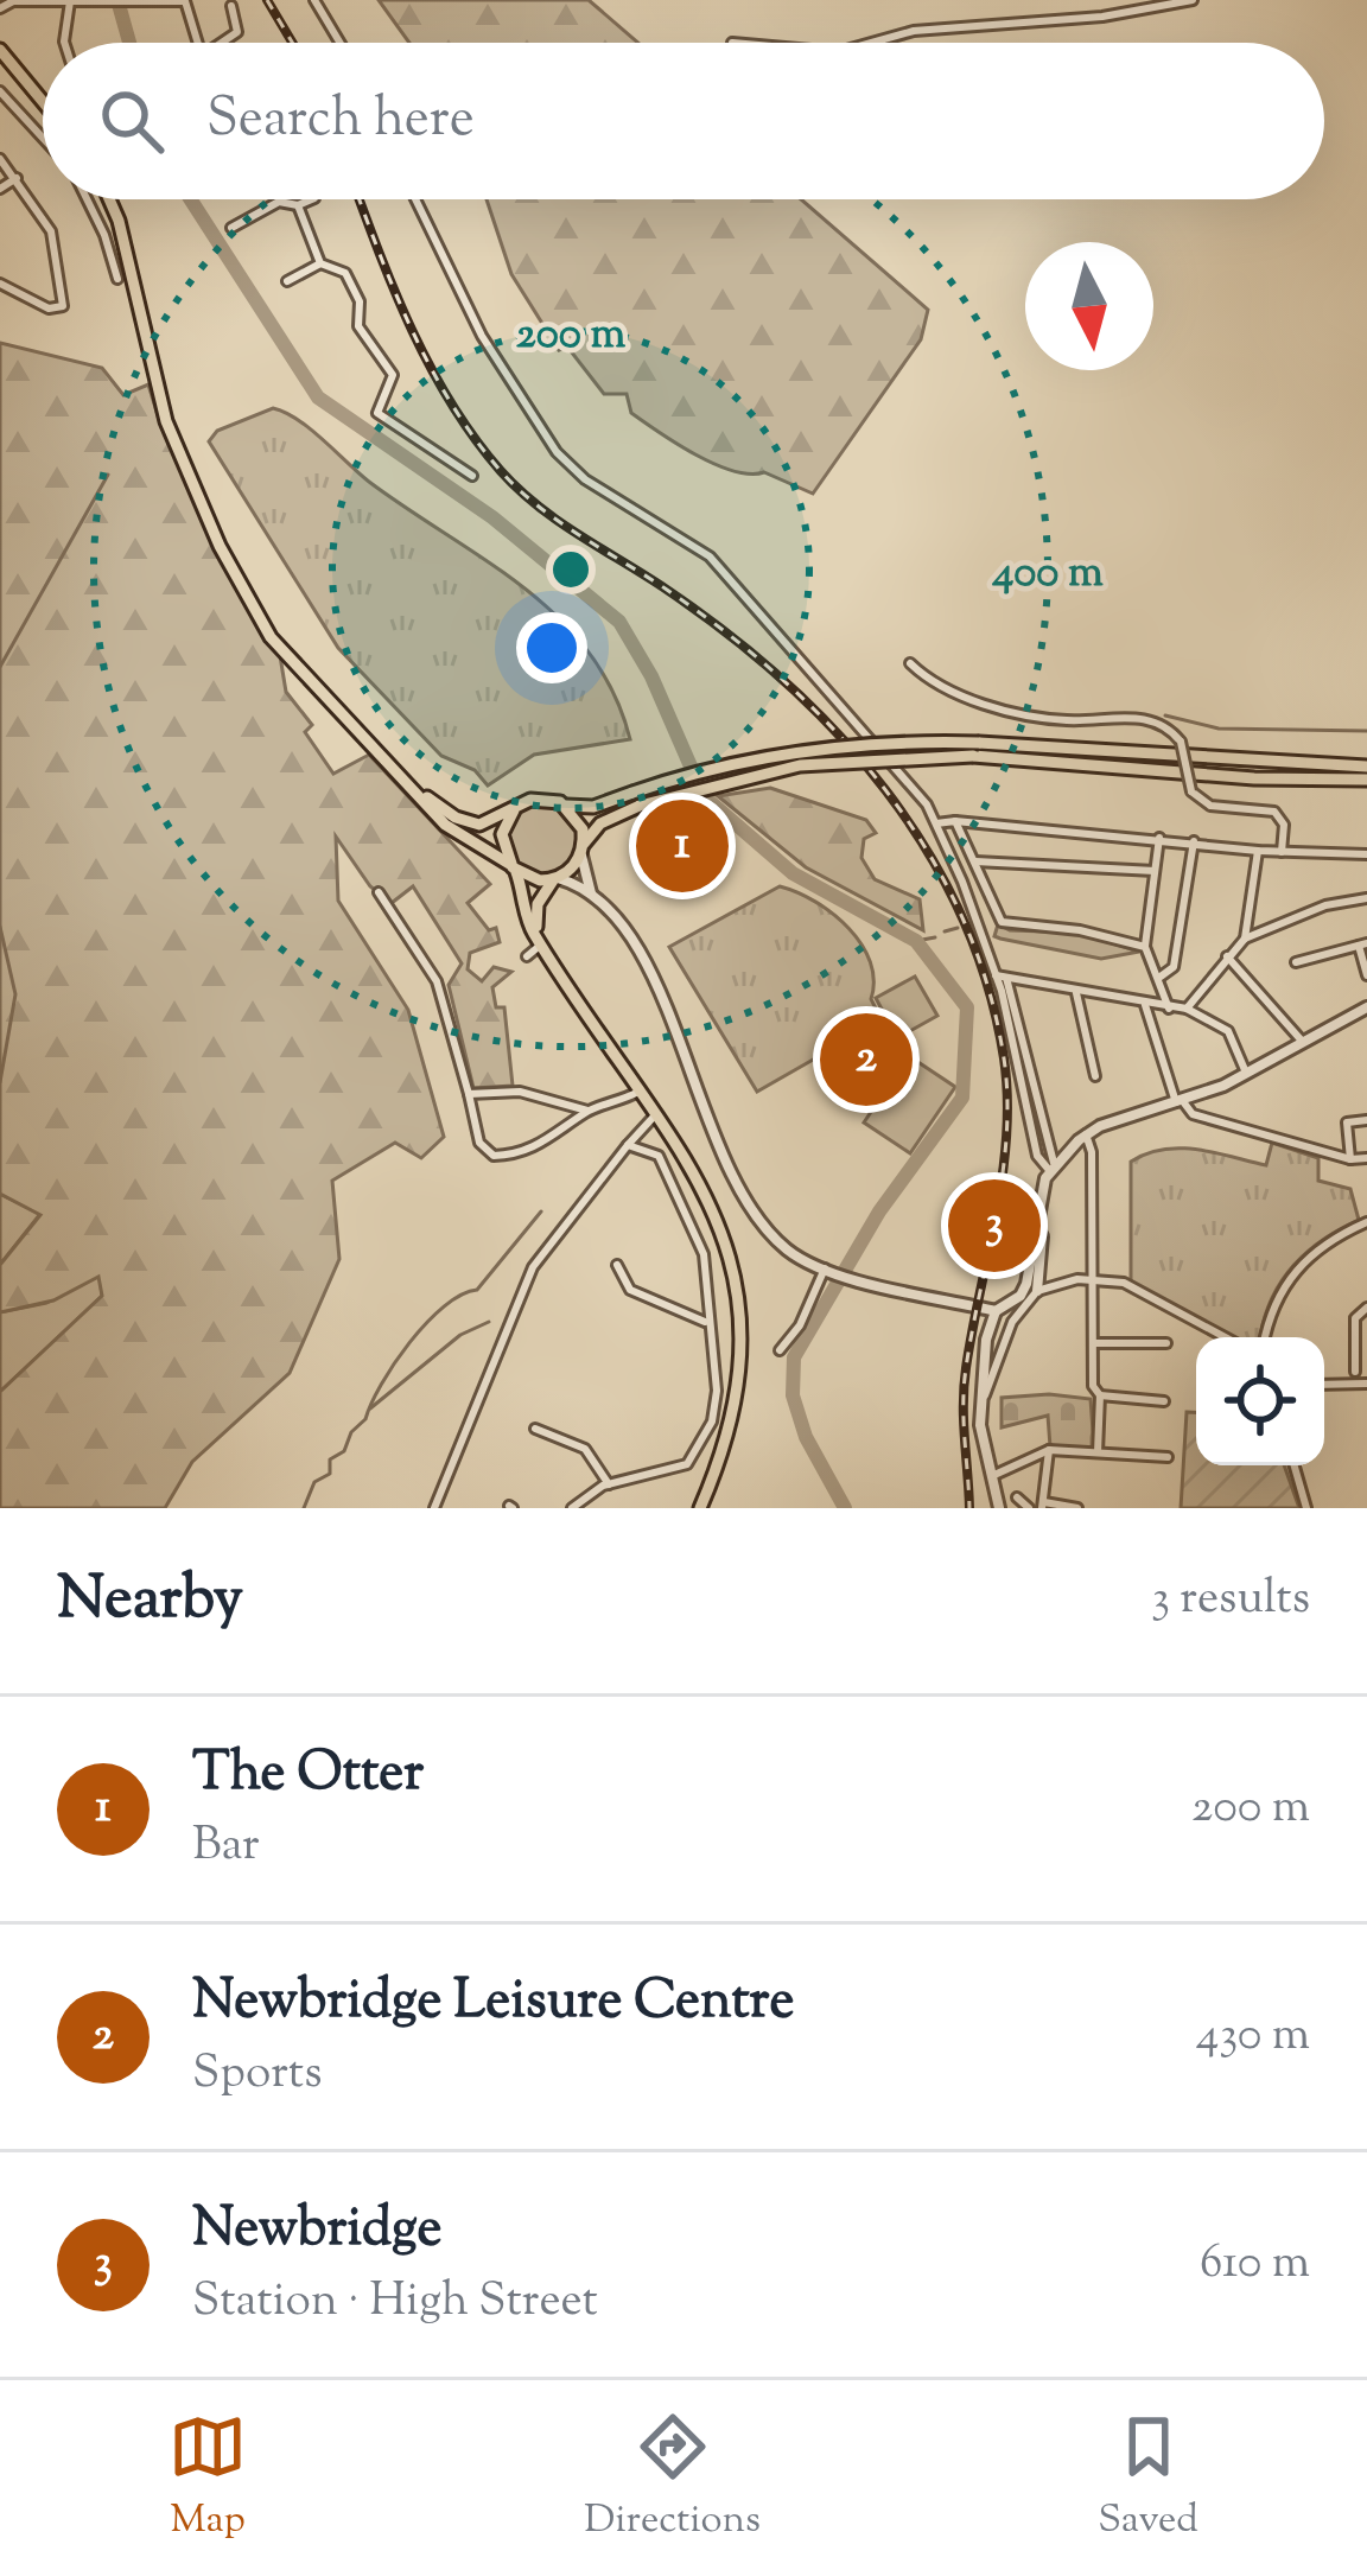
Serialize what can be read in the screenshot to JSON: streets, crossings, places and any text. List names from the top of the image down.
{
  "north": "bottom",
  "page": {
    "search": "Search here",
    "pins": ["1", "2", "3"],
    "heading": ["Nearby", "3 results"],
    "list": [
      {
        "mark": "1",
        "name": "The Otter",
        "note": "Bar",
        "value": "200 m"
      },
      {
        "mark": "2",
        "name": "Newbridge Leisure Centre",
        "note": "Sports",
        "value": "430 m"
      },
      {
        "mark": "3",
        "name": "Newbridge",
        "note": "Station · High Street",
        "value": "610 m"
      }
    ],
    "nav": ["Map", "Directions", "Saved"]
  },
  "rings": ["200 m", "400 m"]
}
